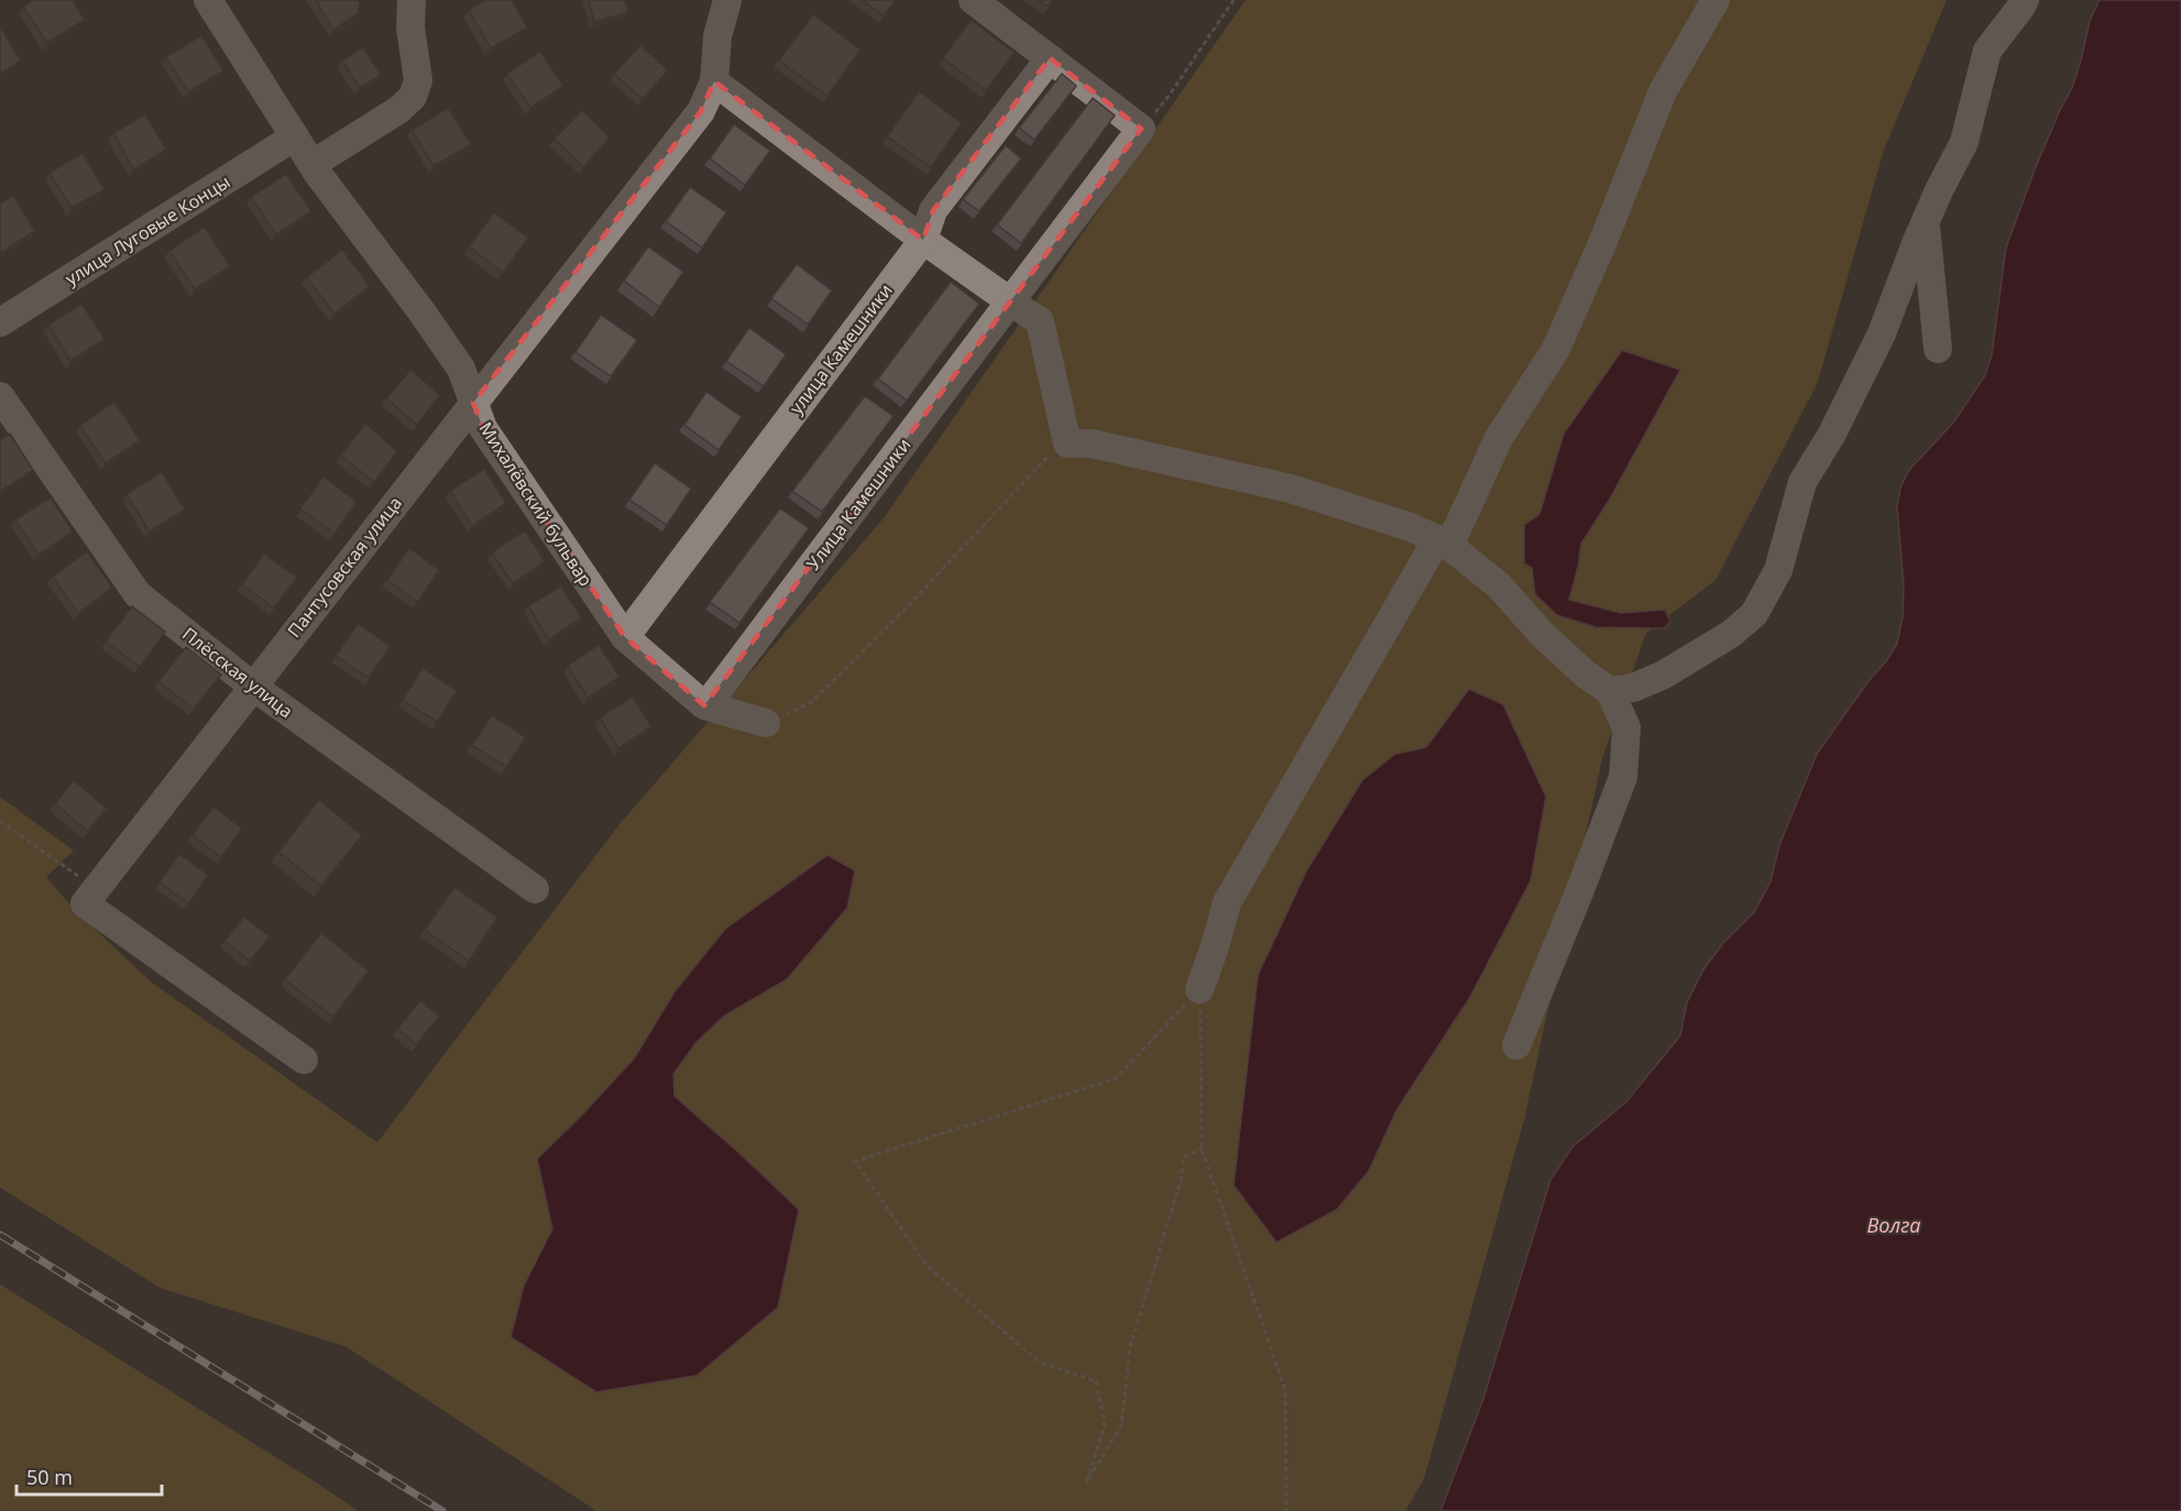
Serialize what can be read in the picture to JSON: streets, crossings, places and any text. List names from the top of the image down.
{
  "streets": {
    "street": [
      "улица Луговые Концы",
      "улица Камешники",
      "Михалёвский бульвар",
      "Улица Камешники",
      "Пантусовская улица",
      "Плёсская улица"
    ]
  },
  "crossings": [
    ["улица Луговые Концы", "Михалёвский бульвар"],
    ["улица Камешники", "Михалёвский бульвар"],
    ["Михалёвский бульвар", "Улица Камешники"],
    ["Михалёвский бульвар", "Пантусовская улица"],
    ["Пантусовская улица", "Плёсская улица"]
  ],
  "water": ["Волга"],
  "scale_bar": "50 m"
}
